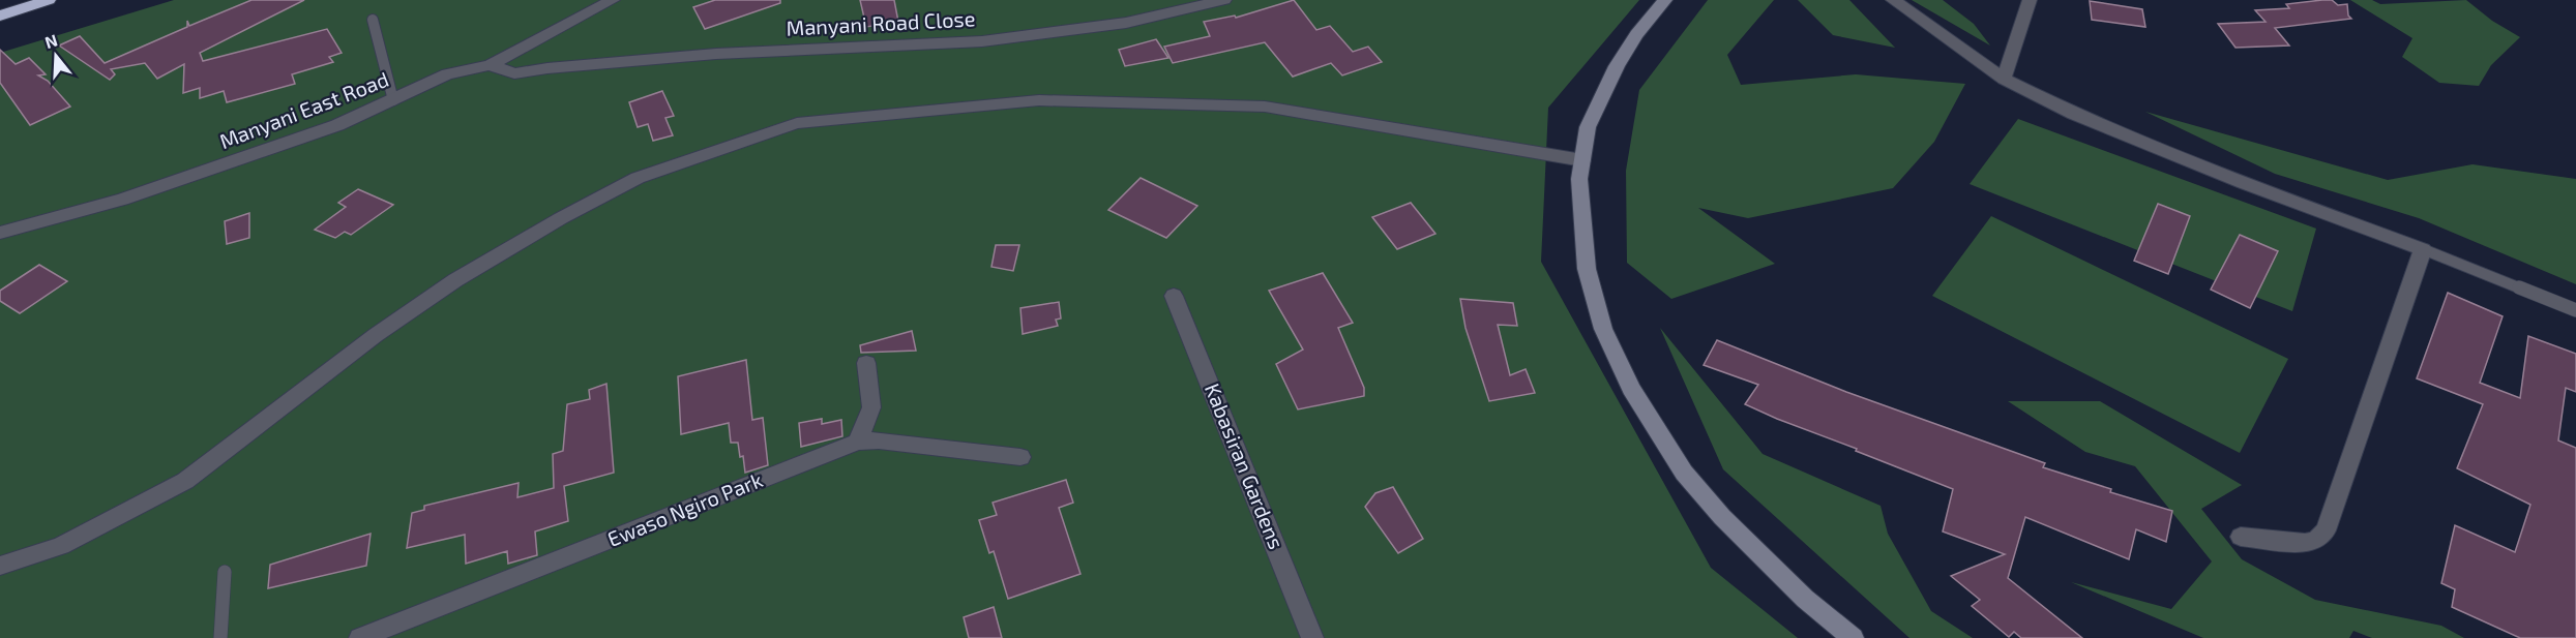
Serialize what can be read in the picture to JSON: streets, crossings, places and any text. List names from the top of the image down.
{
  "streets": {
    "street": [
      "Manyani Road Close",
      "Manyani East Road",
      "Kabasiran Gardens",
      "Ewaso Ngiro Park"
    ]
  },
  "crossings": [
    ["Manyani Road Close", "Manyani East Road"]
  ],
  "north": "top"
}
